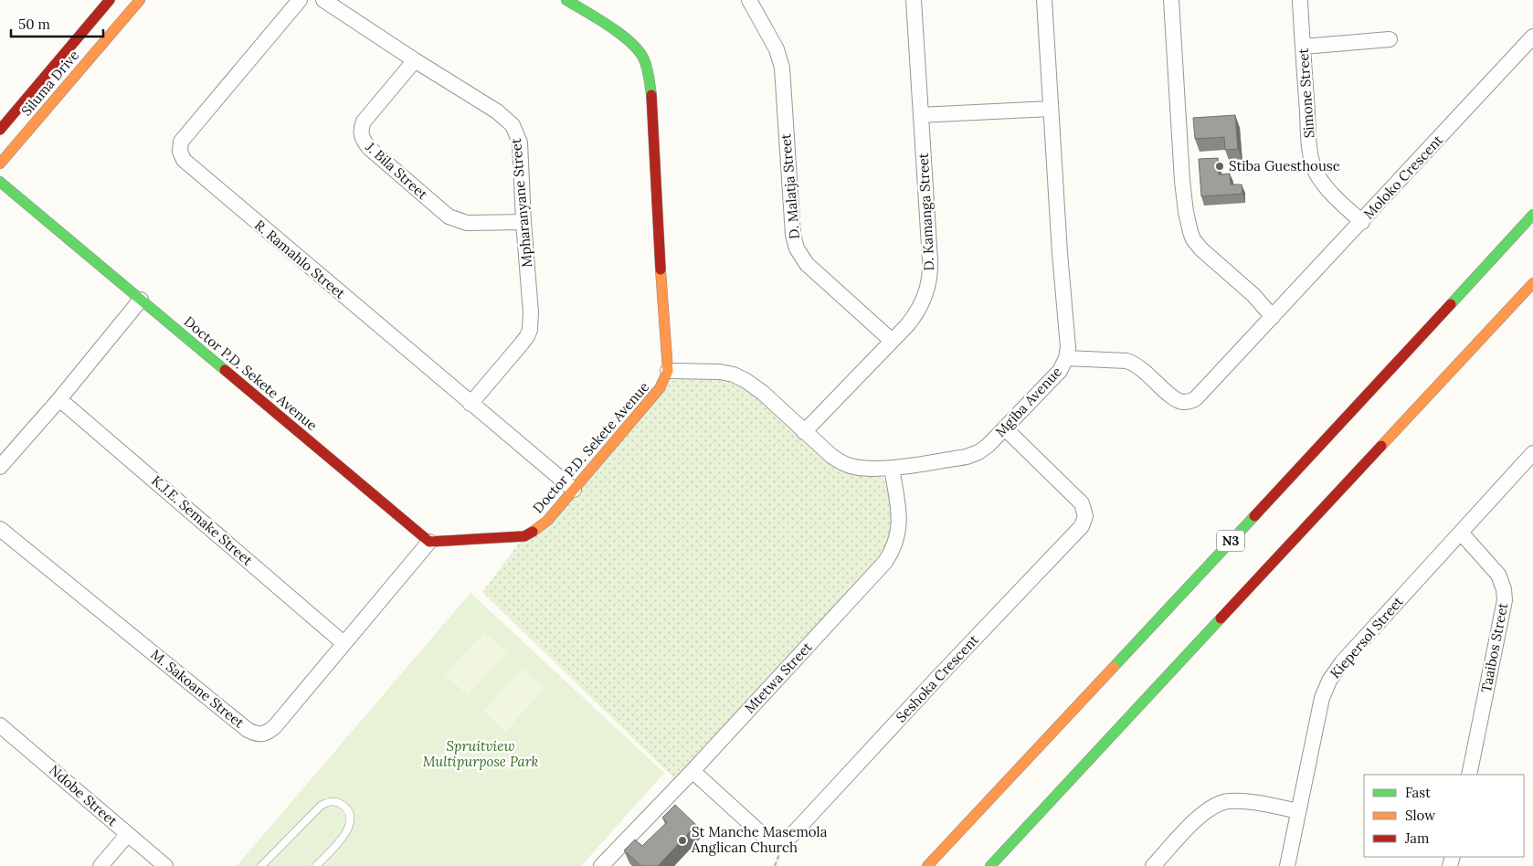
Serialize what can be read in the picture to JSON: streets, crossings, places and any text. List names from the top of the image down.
{
  "streets": {
    "main road": ["Siluma Drive", "Doctor P.D. Sekete Avenue", "N3"],
    "street": [
      "Simone Street",
      "J. Bila Street",
      "Moloko Crescent",
      "D. Malatja Street",
      "Mpharanyane Street",
      "D. Kamanga Street",
      "R. Ramahlo Street",
      "Mgiba Avenue",
      "K.J.E. Semake Street",
      "Kiepersol Street",
      "Taaibos Street",
      "Mtetwa Street",
      "Seshoka Crescent",
      "M. Sakoane Street",
      "Ndobe Street"
    ]
  },
  "crossings": [
    ["Simone Street", "Moloko Crescent"],
    ["J. Bila Street", "Mpharanyane Street"],
    ["Moloko Crescent", "Mgiba Avenue"],
    ["D. Malatja Street", "D. Kamanga Street"],
    ["Mpharanyane Street", "R. Ramahlo Street"],
    ["D. Kamanga Street", "Mgiba Avenue"],
    ["R. Ramahlo Street", "Doctor P.D. Sekete Avenue"],
    ["Doctor P.D. Sekete Avenue", "Mgiba Avenue"],
    ["Doctor P.D. Sekete Avenue", "M. Sakoane Street"],
    ["Mgiba Avenue", "Mtetwa Street"],
    ["Mgiba Avenue", "Seshoka Crescent"],
    ["K.J.E. Semake Street", "M. Sakoane Street"],
    ["Kiepersol Street", "Taaibos Street"],
    ["Mtetwa Street", "Seshoka Crescent"]
  ],
  "parks": ["Spruitview Multipurpose Park"],
  "places": ["Stiba Guesthouse", "St Manche Masemola Anglican Church"],
  "legend": ["Fast", "Slow", "Jam"],
  "scale_bar": "50 m"
}
